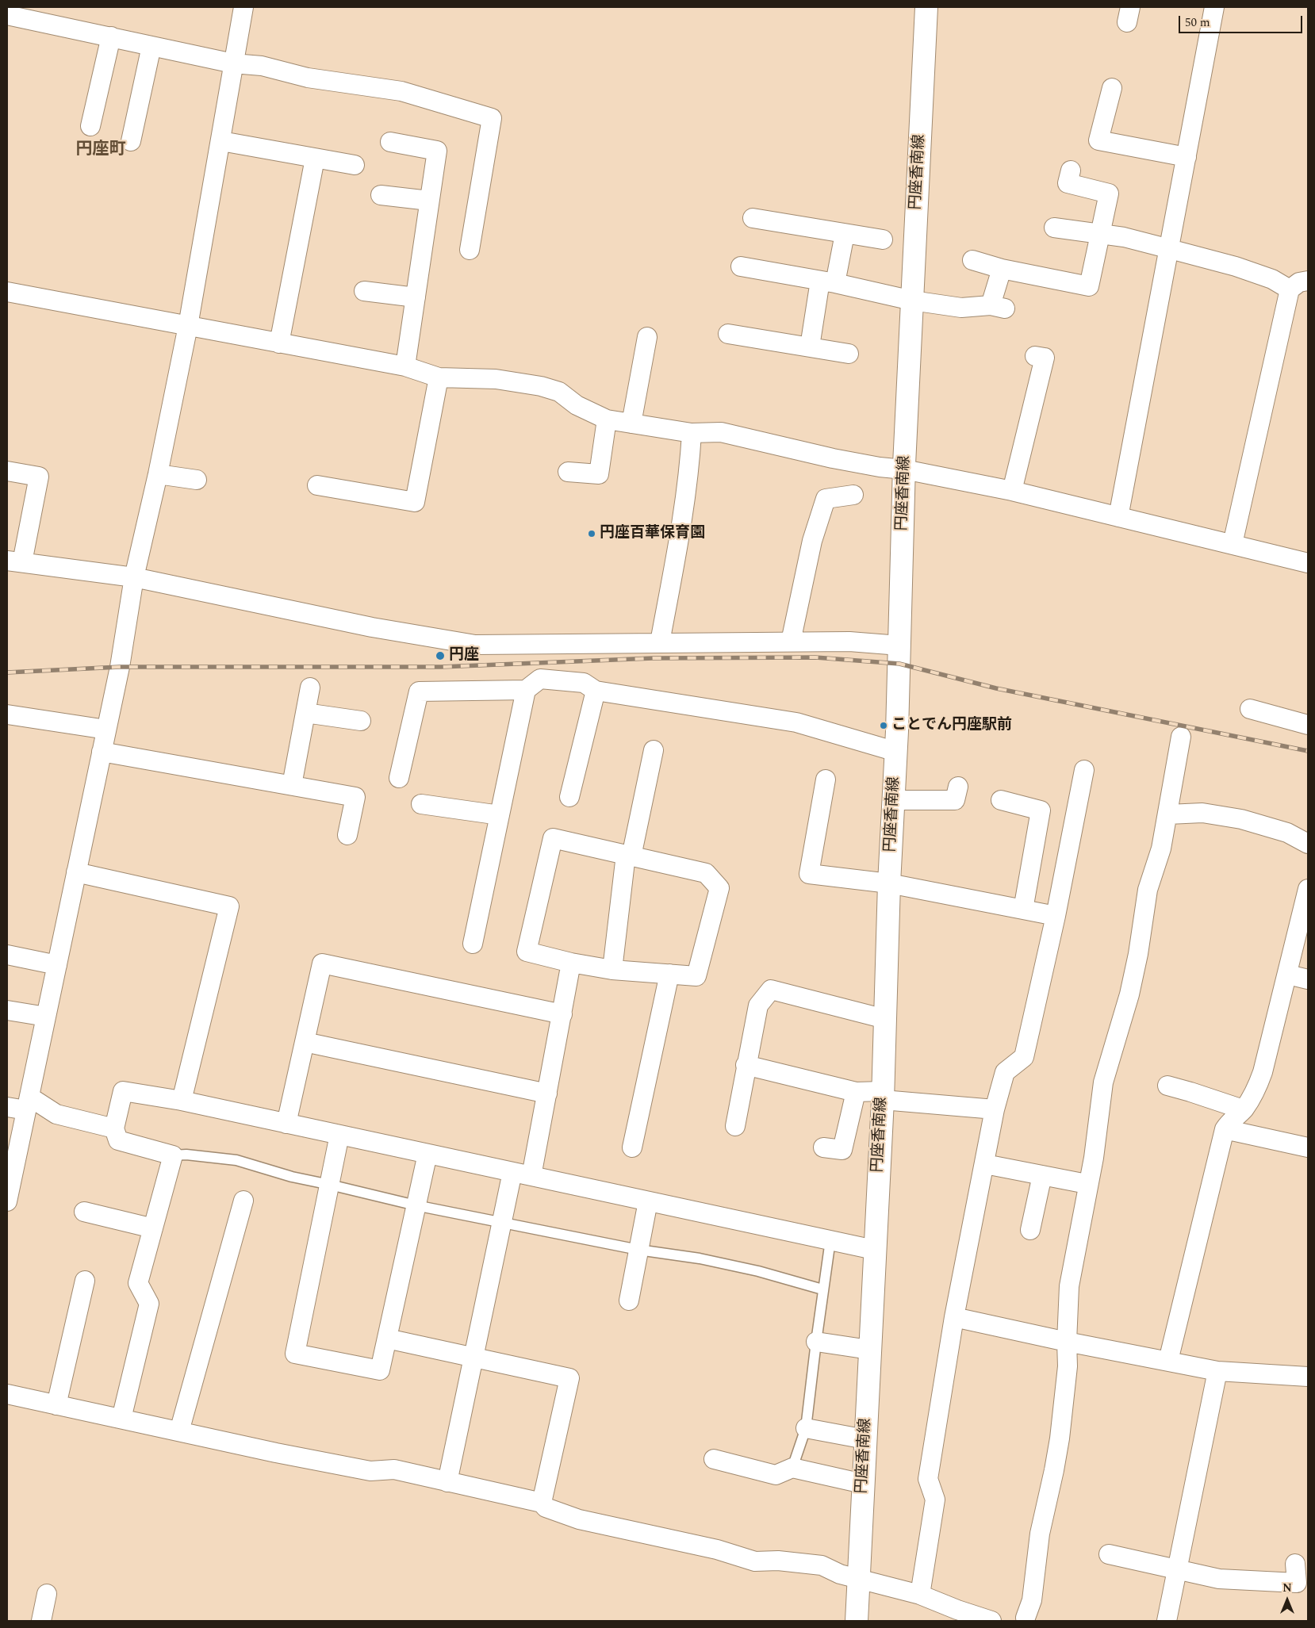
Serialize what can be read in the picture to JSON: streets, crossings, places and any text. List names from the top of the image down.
{
  "streets": {
    "main road": ["円座香南線"]
  },
  "districts": ["円座町"],
  "places": ["円座百華保育園", "円座", "ことでん円座駅前"],
  "scale_bar": "50 m",
  "north": "top"
}
